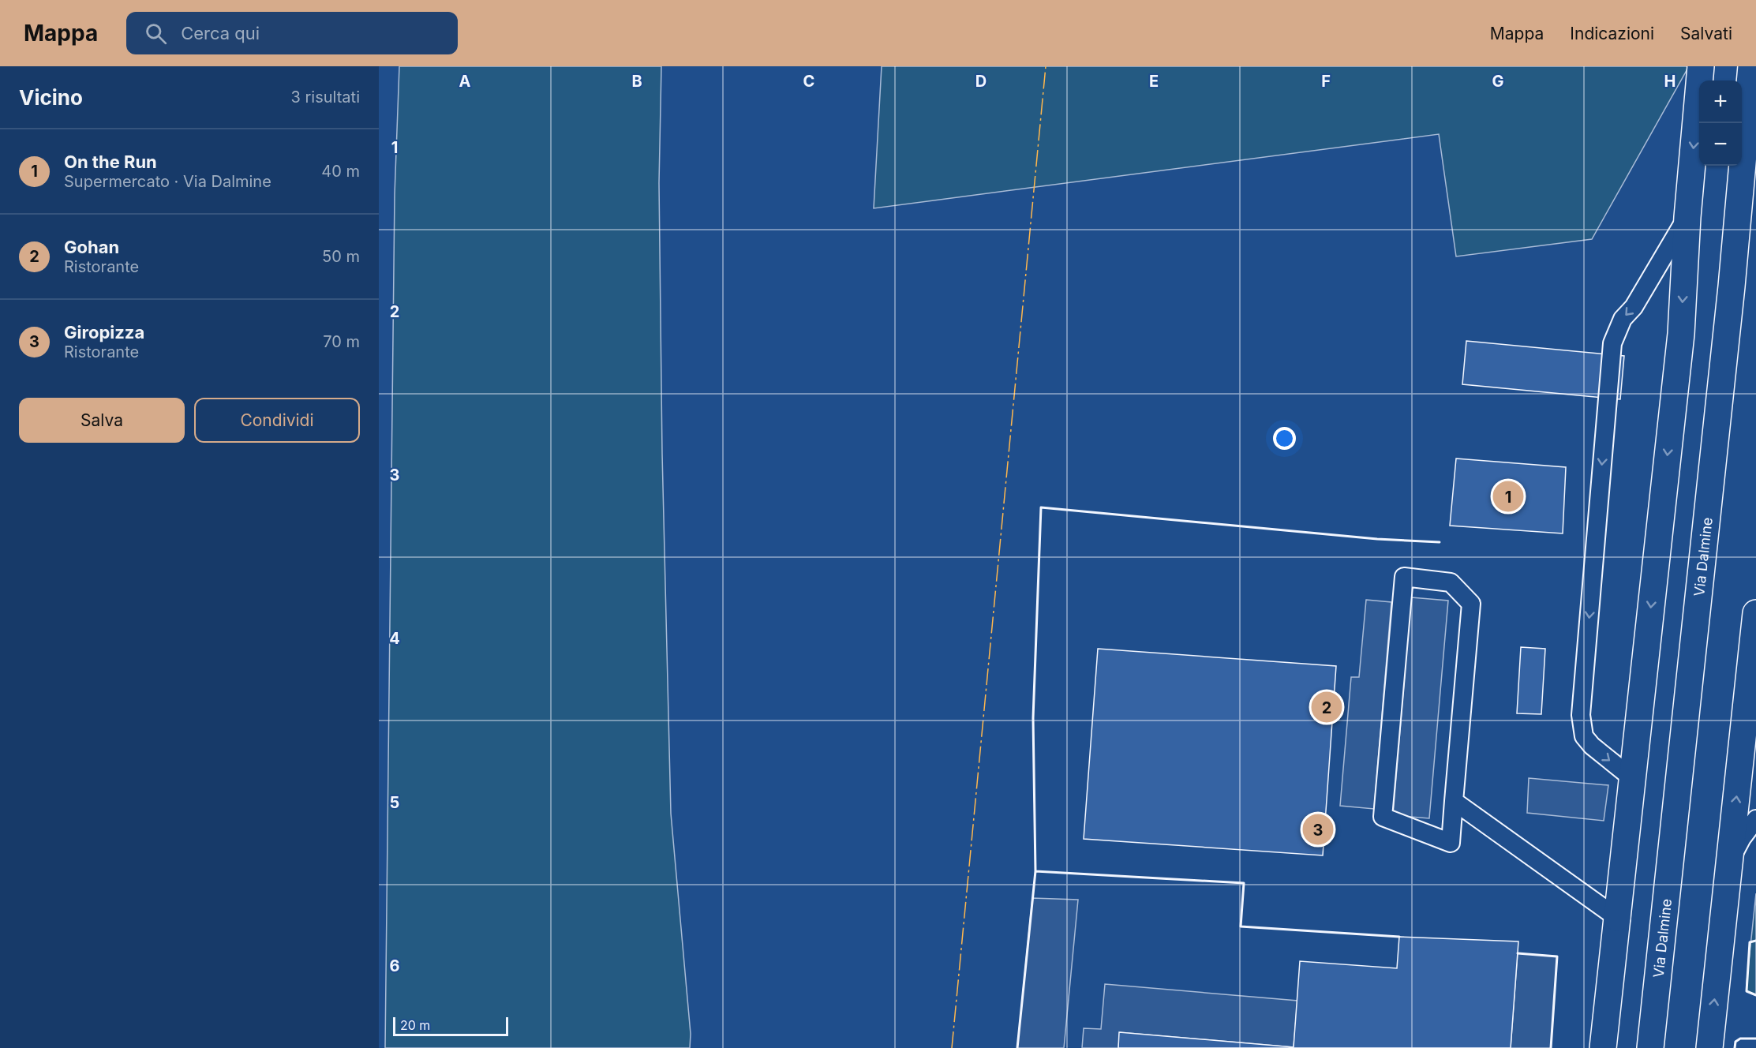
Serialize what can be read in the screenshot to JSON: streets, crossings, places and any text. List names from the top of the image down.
{
  "streets": {
    "main road": ["Via Dalmine"]
  },
  "scale_bar": "20 m",
  "page": {
    "header": "Mappa",
    "search": "Cerca qui",
    "nav": ["Mappa", "Indicazioni", "Salvati"],
    "heading": ["Vicino", "3 risultati"],
    "map_buttons": ["+", "−"],
    "list": [
      {
        "mark": "1",
        "name": "On the Run",
        "note": "Supermercato · Via Dalmine",
        "value": "40 m"
      },
      {
        "mark": "2",
        "name": "Gohan",
        "note": "Ristorante",
        "value": "50 m"
      },
      {
        "mark": "3",
        "name": "Giropizza",
        "note": "Ristorante",
        "value": "70 m"
      }
    ],
    "buttons": ["Salva", "Condividi"],
    "pins": ["1", "2", "3"],
    "scale": "20 m"
  },
  "grid": {
    "columns": [
      "A",
      "B",
      "C",
      "D",
      "E",
      "F",
      "G",
      "H"
    ],
    "rows": [
      "1",
      "2",
      "3",
      "4",
      "5",
      "6"
    ]
  }
}
